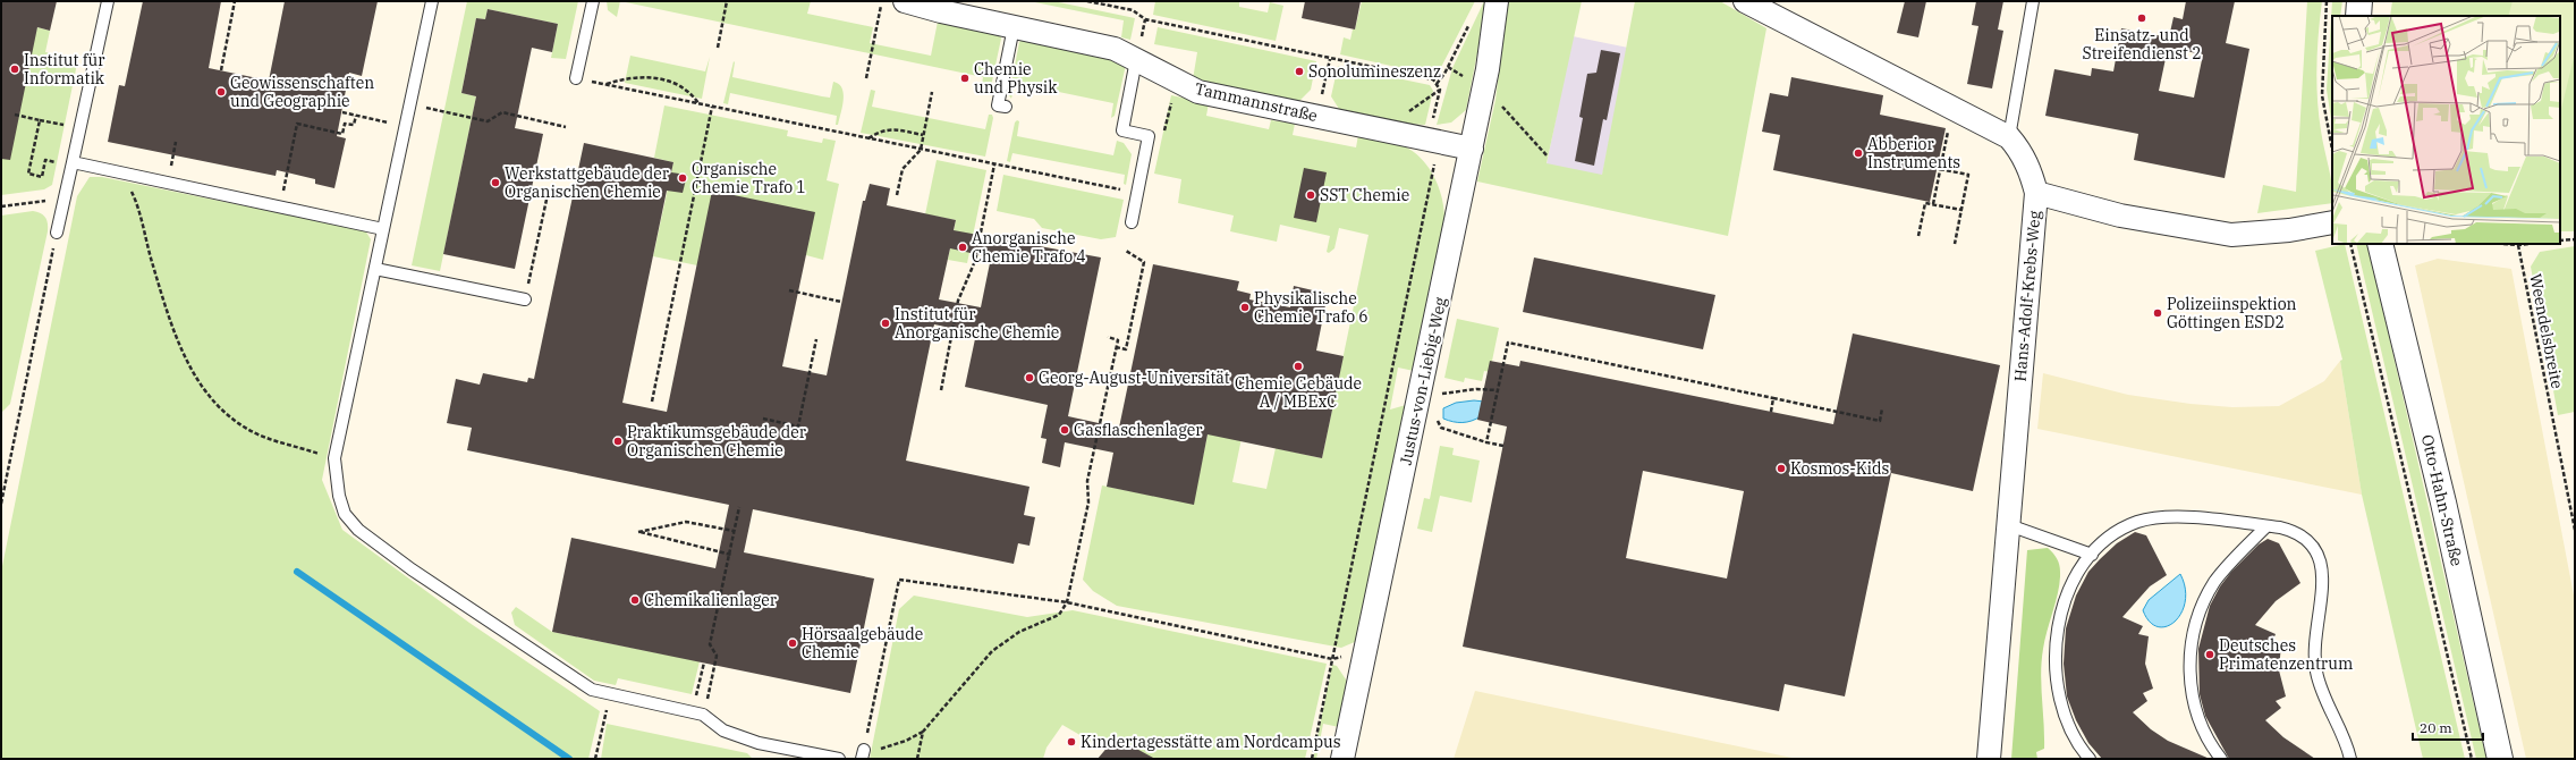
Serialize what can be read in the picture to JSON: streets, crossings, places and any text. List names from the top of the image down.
{
  "streets": {
    "street": [
      "Tammannstraße",
      "Hans-Adolf-Krebs-Weg",
      "Justus-von-Liebig-Weg",
      "Otto-Hahn-Straße"
    ],
    "path": ["Weendelsbreite"]
  },
  "crossings": [
    ["Tammannstraße", "Justus-von-Liebig-Weg"]
  ],
  "places": [
    "Einsatz- und Streifendienst 2",
    "Institut für Informatik",
    "Sonolumineszenz",
    "Chemie und Physik",
    "Geowissenschaften und Geographie",
    "Abberior Instruments",
    "Organische Chemie Trafo 1",
    "Werkstattgebäude der Organischen Chemie",
    "SST Chemie",
    "Anorganische Chemie Trafo 4",
    "Physikalische Chemie Trafo 6",
    "Polizeiinspektion Göttingen ESD2",
    "Institut für Anorganische Chemie",
    "Chemie Gebäude A / MBExC",
    "Georg-August-Universität",
    "Gasflaschenlager",
    "Praktikumsgebäude der Organischen Chemie",
    "Kosmos-Kids",
    "Chemikalienlager",
    "Hörsaalgebäude Chemie",
    "Deutsches Primatenzentrum",
    "Kindertagesstätte am Nordcampus"
  ],
  "scale_bar": "20 m"
}
